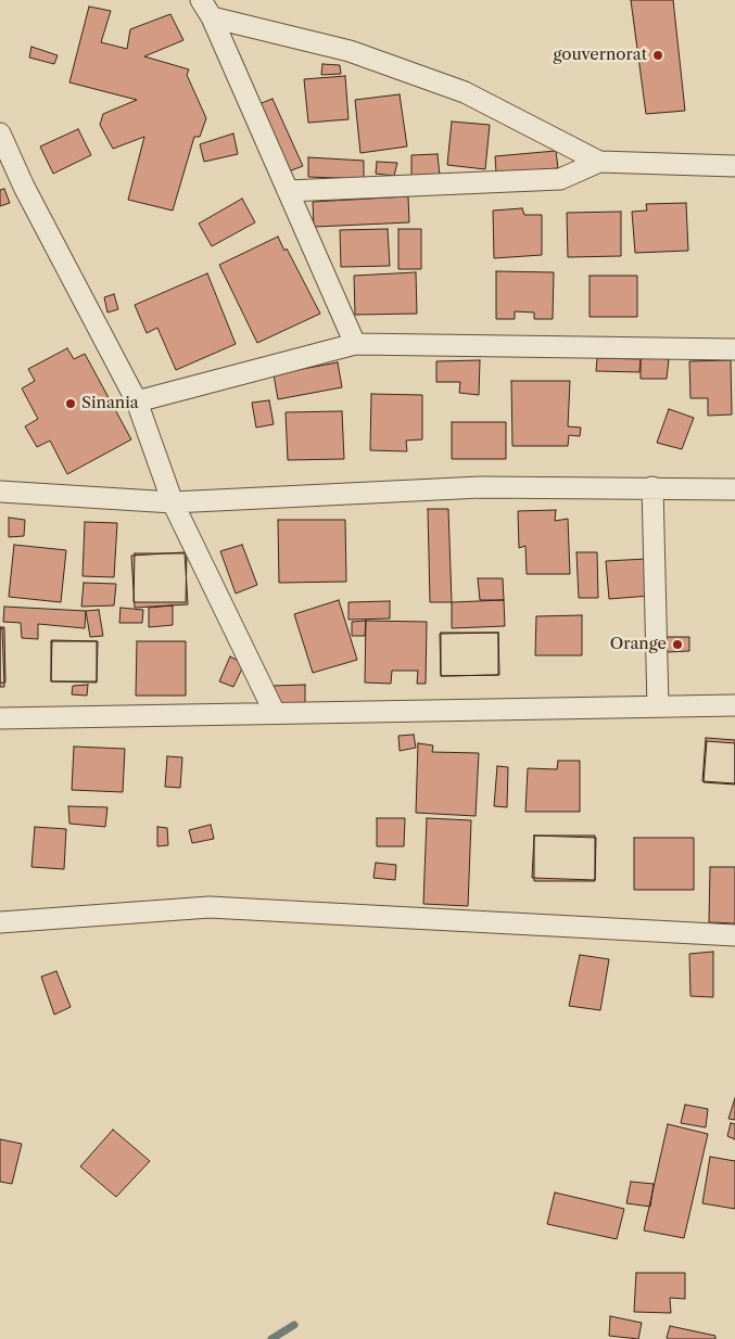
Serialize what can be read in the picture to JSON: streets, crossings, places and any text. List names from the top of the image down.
{
  "places": ["gouvernorat", "Sinania", "Orange"]
}
